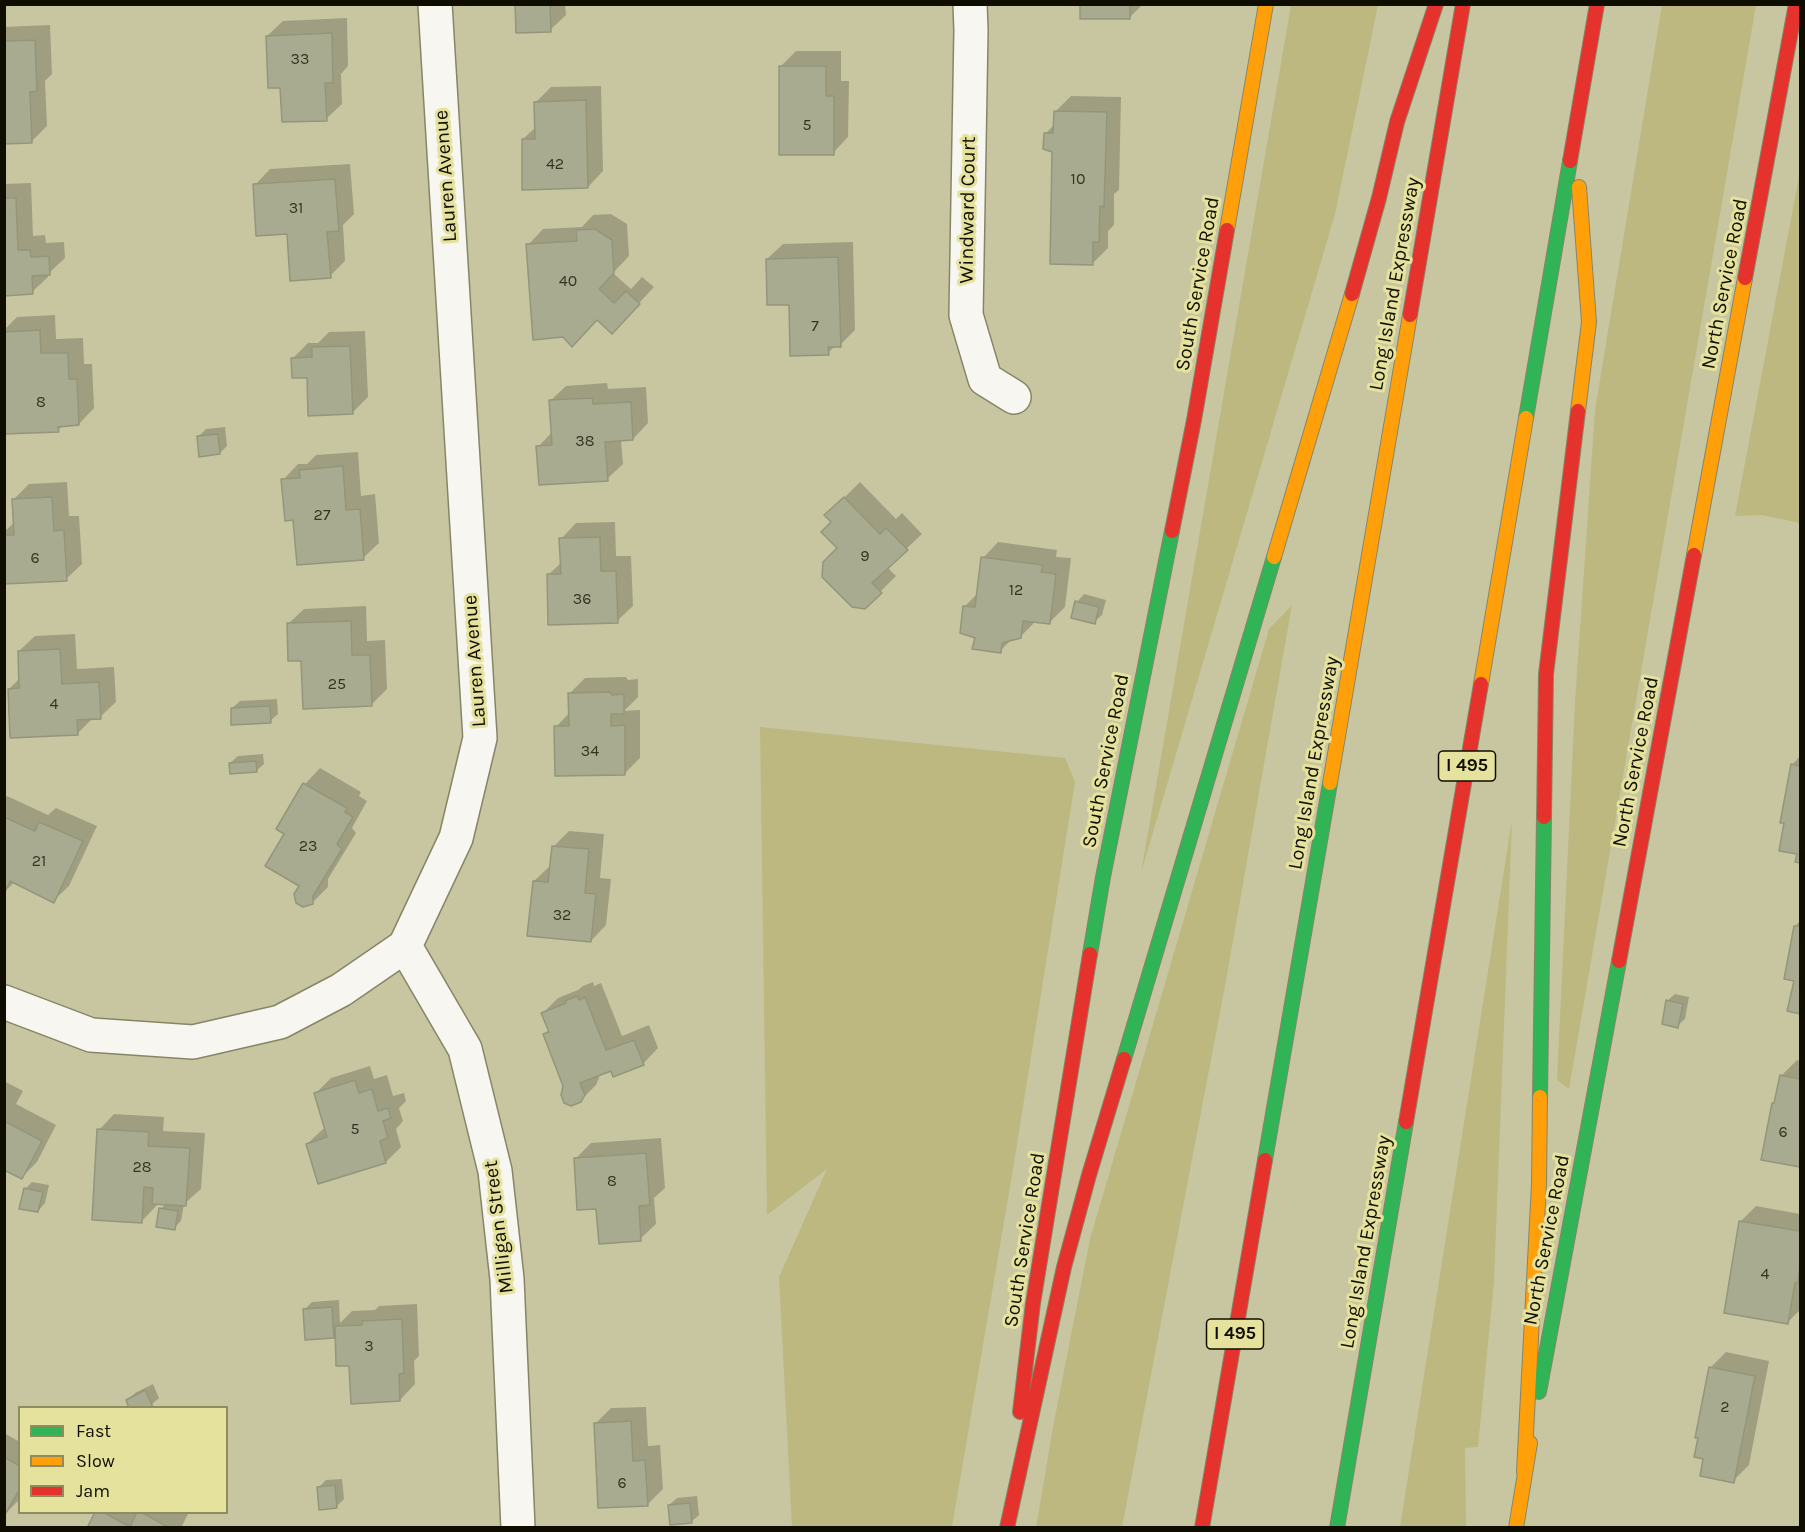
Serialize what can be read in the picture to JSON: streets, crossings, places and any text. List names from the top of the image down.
{
  "streets": {
    "main road": [
      "South Service Road",
      "Long Island Expressway",
      "North Service Road",
      "I 495"
    ],
    "street": ["Lauren Avenue", "Windward Court", "Milligan Street"]
  },
  "crossings": [
    ["Lauren Avenue", "Milligan Street"]
  ],
  "house_numbers": [
    "33",
    "5",
    "42",
    "10",
    "31",
    "40",
    "7",
    "8",
    "38",
    "27",
    "9",
    "6",
    "12",
    "36",
    "25",
    "4",
    "34",
    "23",
    "21",
    "32",
    "5",
    "6",
    "28",
    "8",
    "4",
    "3",
    "2",
    "6"
  ],
  "legend": ["Fast", "Slow", "Jam"]
}
